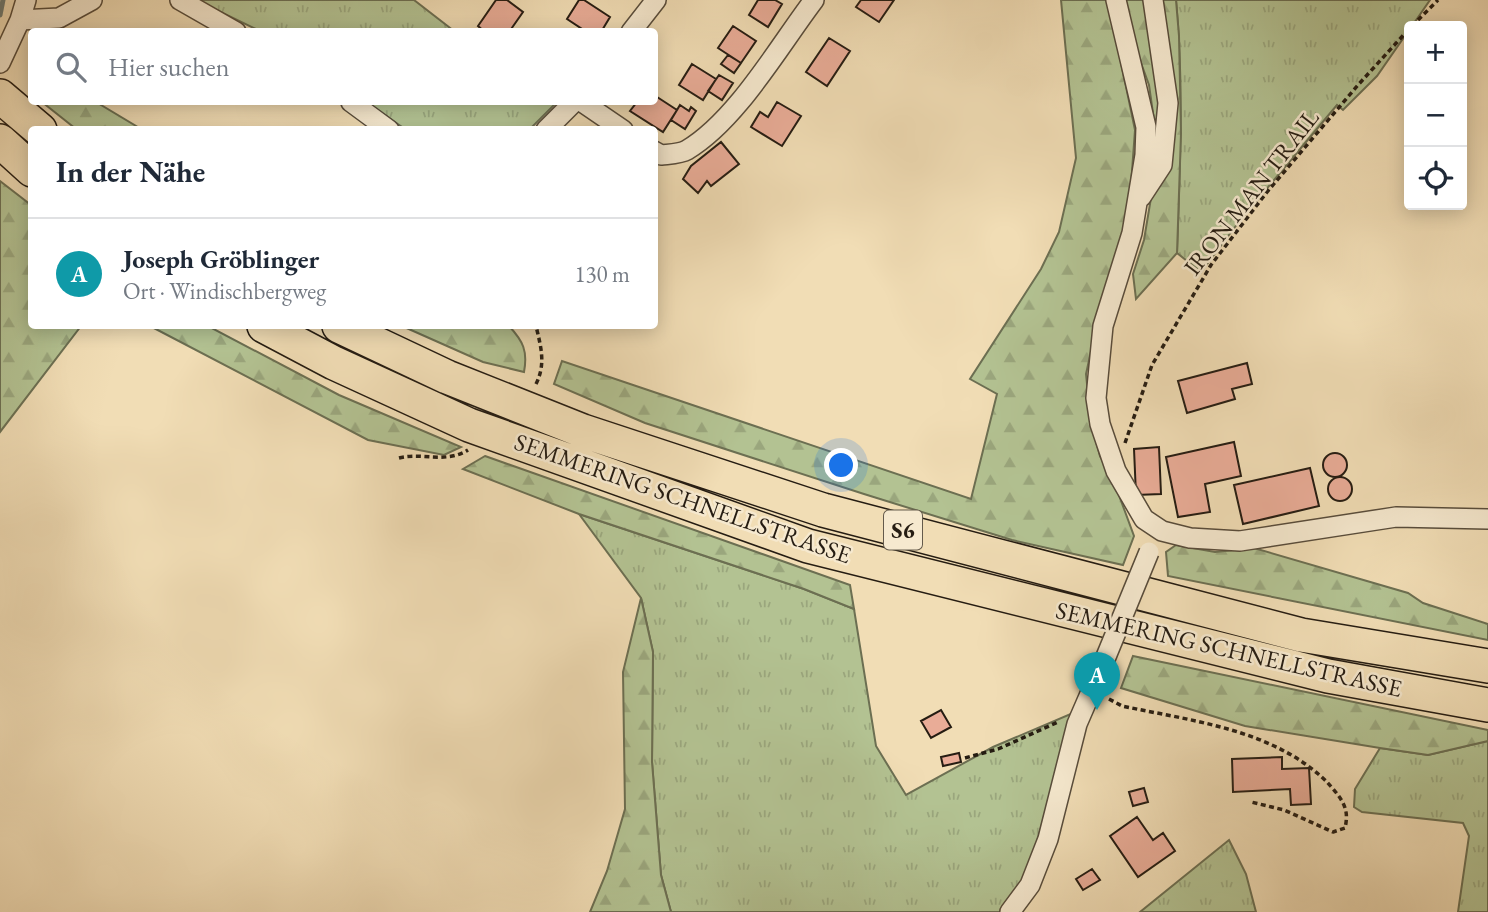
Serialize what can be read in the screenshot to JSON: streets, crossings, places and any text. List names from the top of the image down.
{
  "streets": {
    "highway": ["SEMMERING SCHNELLSTRASSE", "S6"],
    "path": ["IRON MAN TRAIL"]
  },
  "page": {
    "map_buttons": ["+", "−"],
    "search": "Hier suchen",
    "heading": "In der Nähe",
    "list": [
      {
        "mark": "A",
        "name": "Joseph Gröblinger",
        "note": "Ort · Windischbergweg",
        "value": "130 m"
      }
    ],
    "pins": "A"
  }
}
